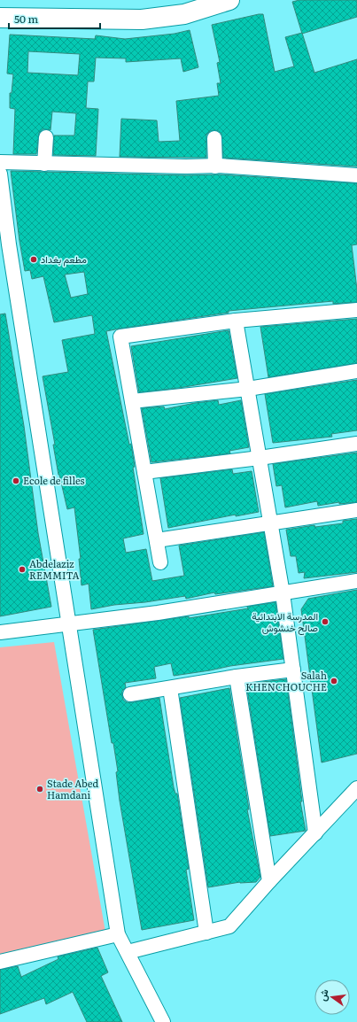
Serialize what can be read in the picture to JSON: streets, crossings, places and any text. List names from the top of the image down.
{
  "places": [
    "مطعم بغداد",
    "Ecole de filles",
    "Abdelaziz REMMITA",
    "المدرسة الابتدائية صالح خنشوش",
    "Salah KHENCHOUCHE",
    "Stade Abed Hamdani"
  ],
  "scale_bar": "50 m",
  "north": "left"
}
